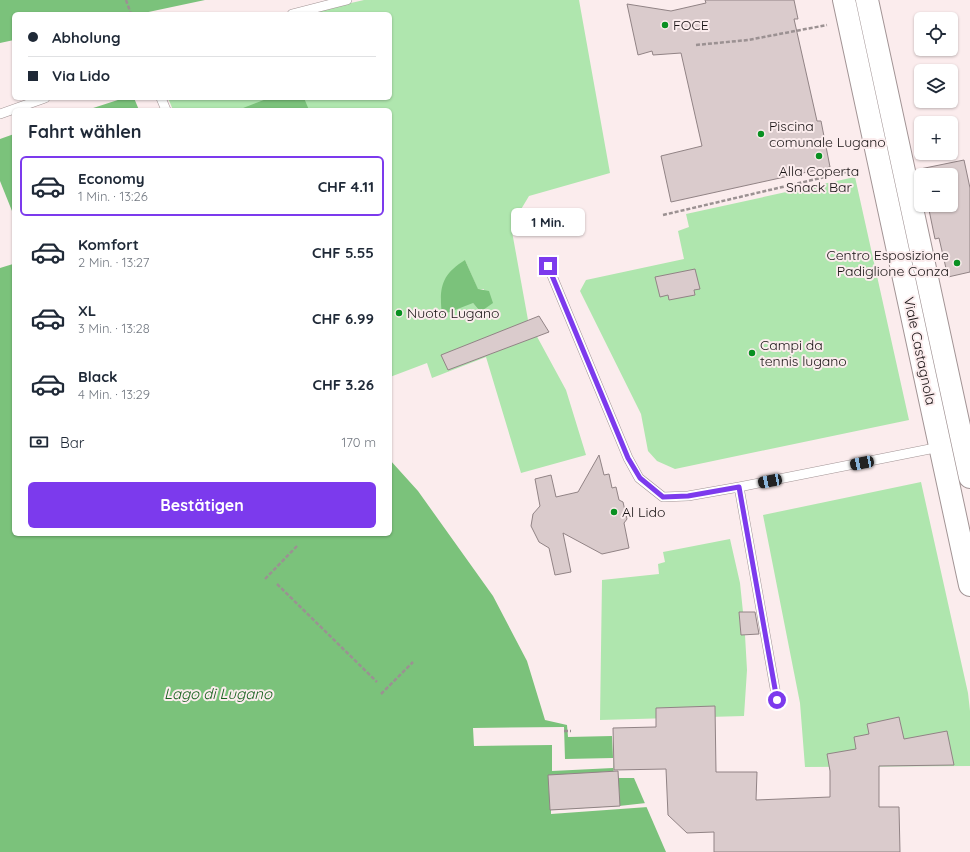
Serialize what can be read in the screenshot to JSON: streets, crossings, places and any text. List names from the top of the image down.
{
  "streets": {
    "main road": ["Viale Castagnola"]
  },
  "water": ["Lago di Lugano"],
  "places": [
    "FOCE",
    "Piscina comunale Lugano",
    "Alla Coperta Snack Bar",
    "Centro Esposizione Padiglione Conza",
    "Nuoto Lugano",
    "Campi da tennis lugano",
    "Al Lido"
  ],
  "page": {
    "map_buttons": ["+", "−"],
    "banner": ["Abholung", "Via Lido"],
    "heading": "Fahrt wählen",
    "list": [
      {
        "name": "Economy",
        "note": "1 Min. · 13:26",
        "value": "CHF 4.11"
      },
      {
        "name": "Komfort",
        "note": "2 Min. · 13:27",
        "value": "CHF 5.55"
      },
      {
        "name": "XL",
        "note": "3 Min. · 13:28",
        "value": "CHF 6.99"
      },
      {
        "name": "Black",
        "note": "4 Min. · 13:29",
        "value": "CHF 3.26"
      }
    ],
    "bubble": "1 Min.",
    "pay": ["Bar", "170 m"],
    "buttons": "Bestätigen"
  }
}
